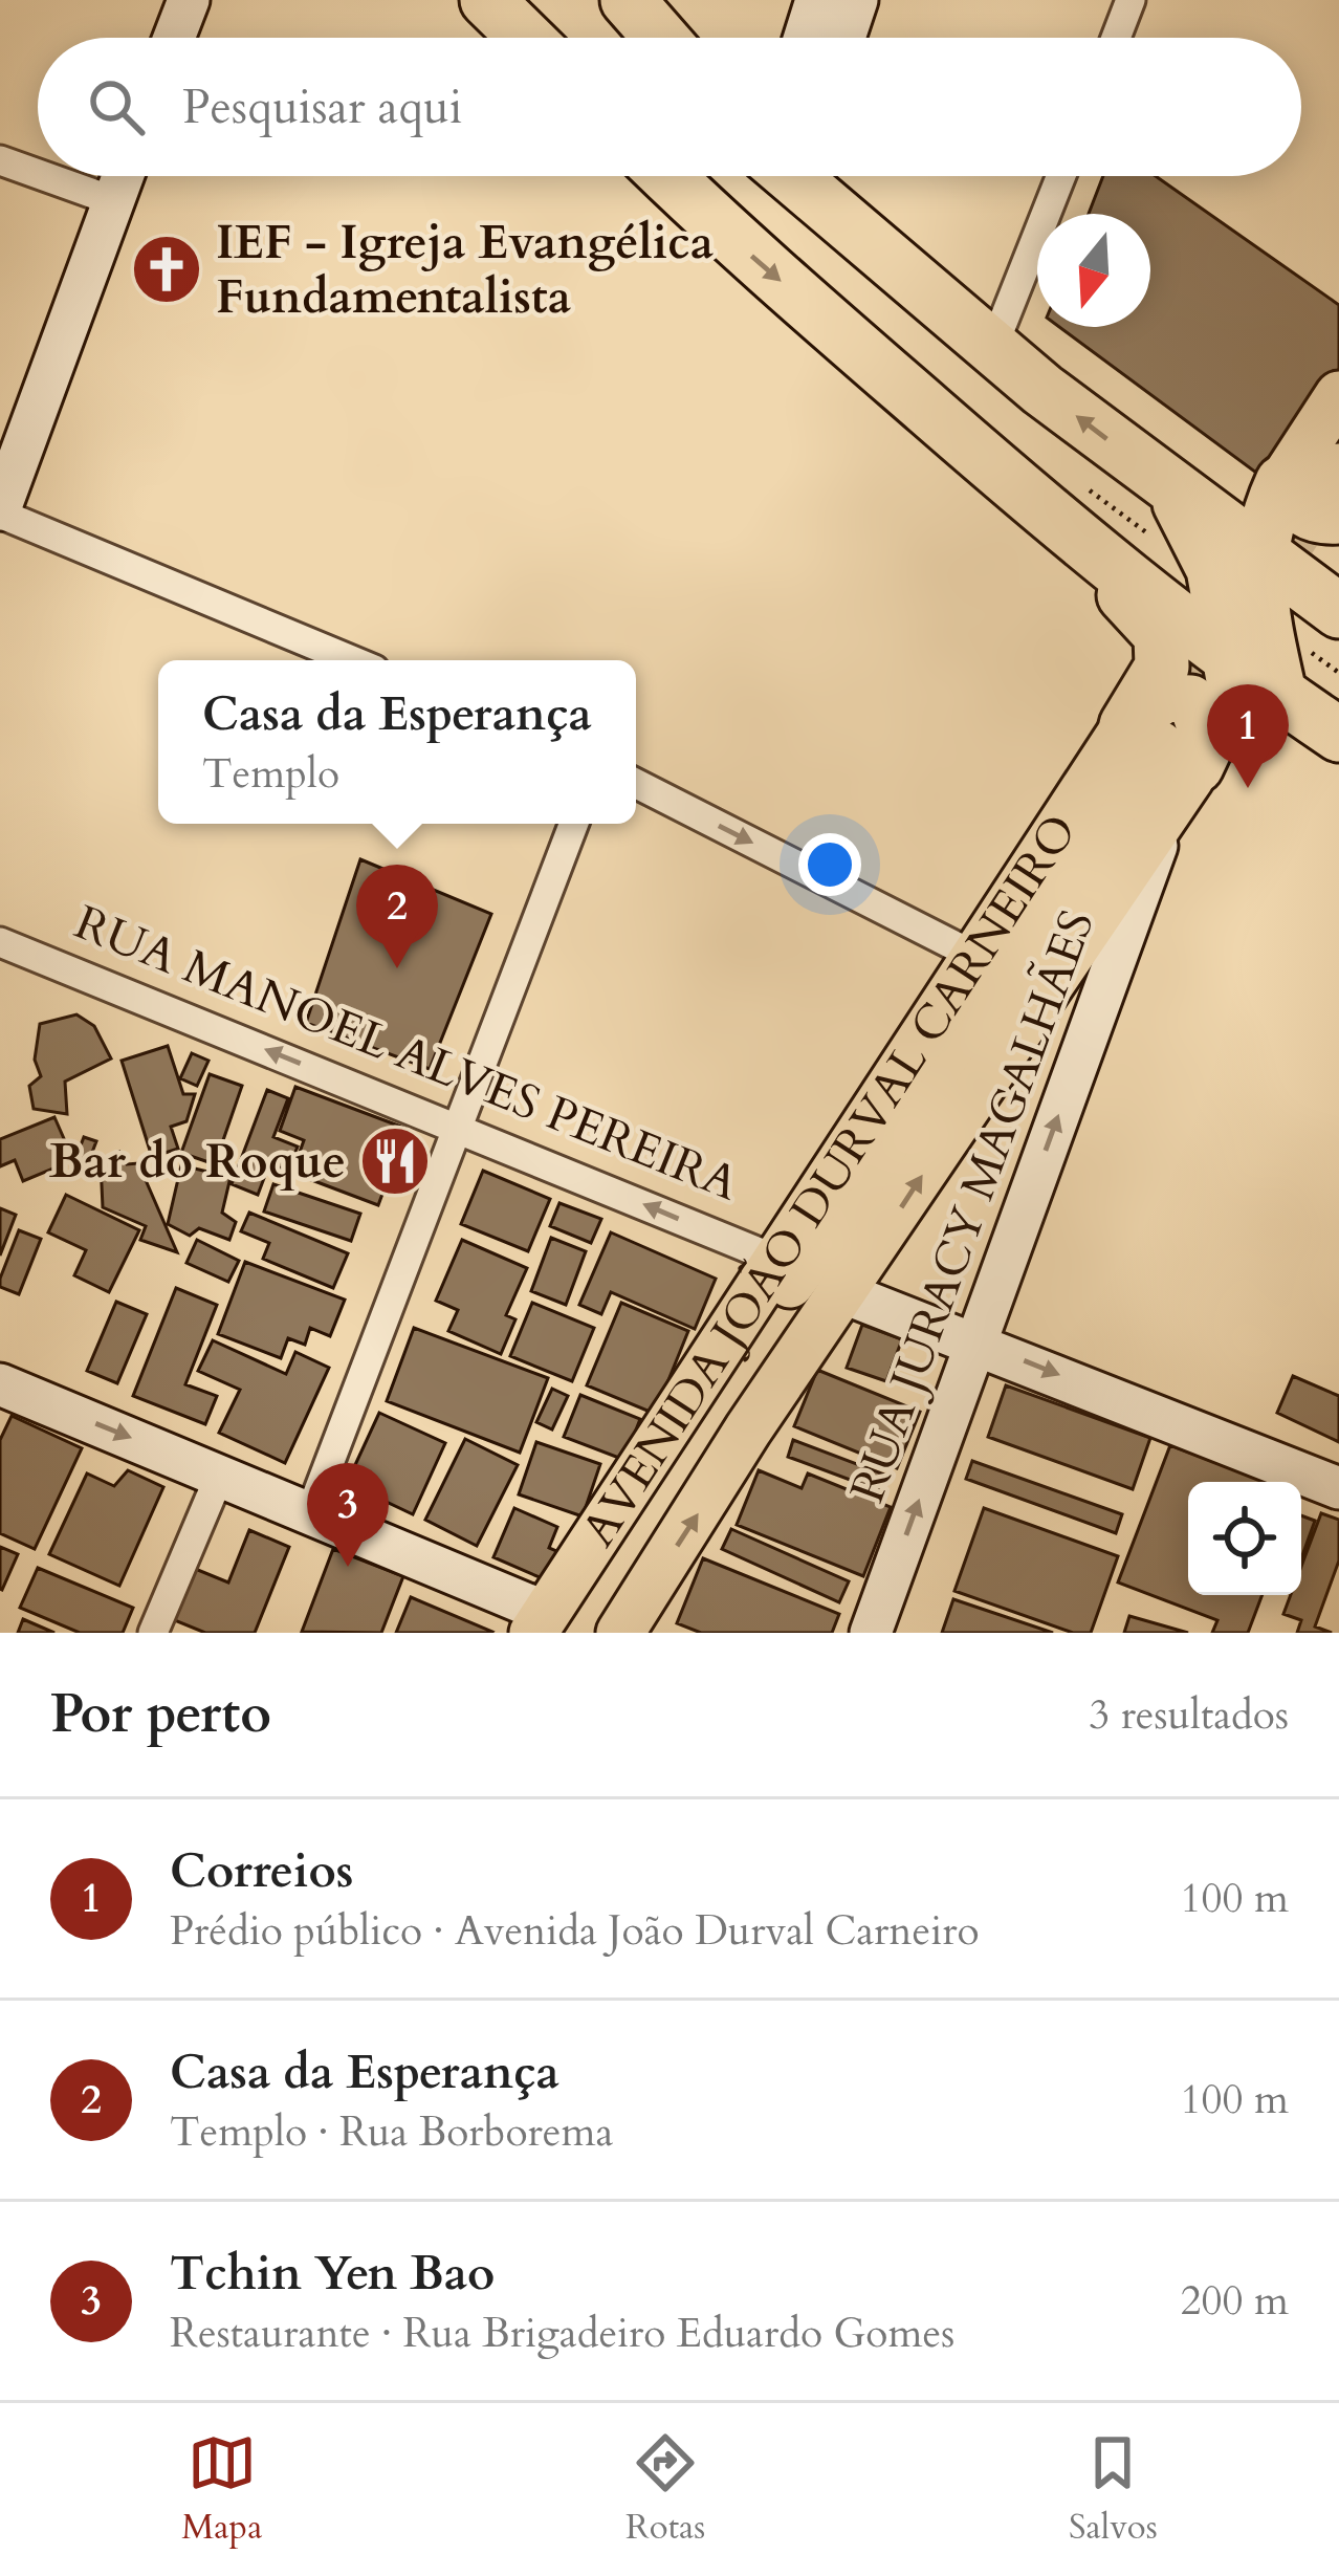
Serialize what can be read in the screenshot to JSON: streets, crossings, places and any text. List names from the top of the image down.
{
  "streets": {
    "main road": ["AVENIDA JOÃO DURVAL CARNEIRO"],
    "street": ["RUA MANOEL ALVES PEREIRA", "RUA JURACY MAGALHÃES"]
  },
  "crossings": [
    ["RUA MANOEL ALVES PEREIRA", "AVENIDA JOÃO DURVAL CARNEIRO"],
    ["AVENIDA JOÃO DURVAL CARNEIRO", "RUA JURACY MAGALHÃES"]
  ],
  "one_way": ["RUA MANOEL ALVES PEREIRA", "RUA JURACY MAGALHÃES"],
  "places": {
    "church": ["IEF - Igreja Evangélica Fundamentalista"],
    "restaurant": ["Bar do Roque"]
  },
  "north": "bottom",
  "page": {
    "search": "Pesquisar aqui",
    "popup": ["Casa da Esperança", "Templo"],
    "pins": ["1", "2", "3"],
    "heading": ["Por perto", "3 resultados"],
    "list": [
      {
        "mark": "1",
        "name": "Correios",
        "note": "Prédio público · Avenida João Durval Carneiro",
        "value": "100 m"
      },
      {
        "mark": "2",
        "name": "Casa da Esperança",
        "note": "Templo · Rua Borborema",
        "value": "100 m"
      },
      {
        "mark": "3",
        "name": "Tchin Yen Bao",
        "note": "Restaurante · Rua Brigadeiro Eduardo Gomes",
        "value": "200 m"
      }
    ],
    "nav": ["Mapa", "Rotas", "Salvos"]
  }
}
